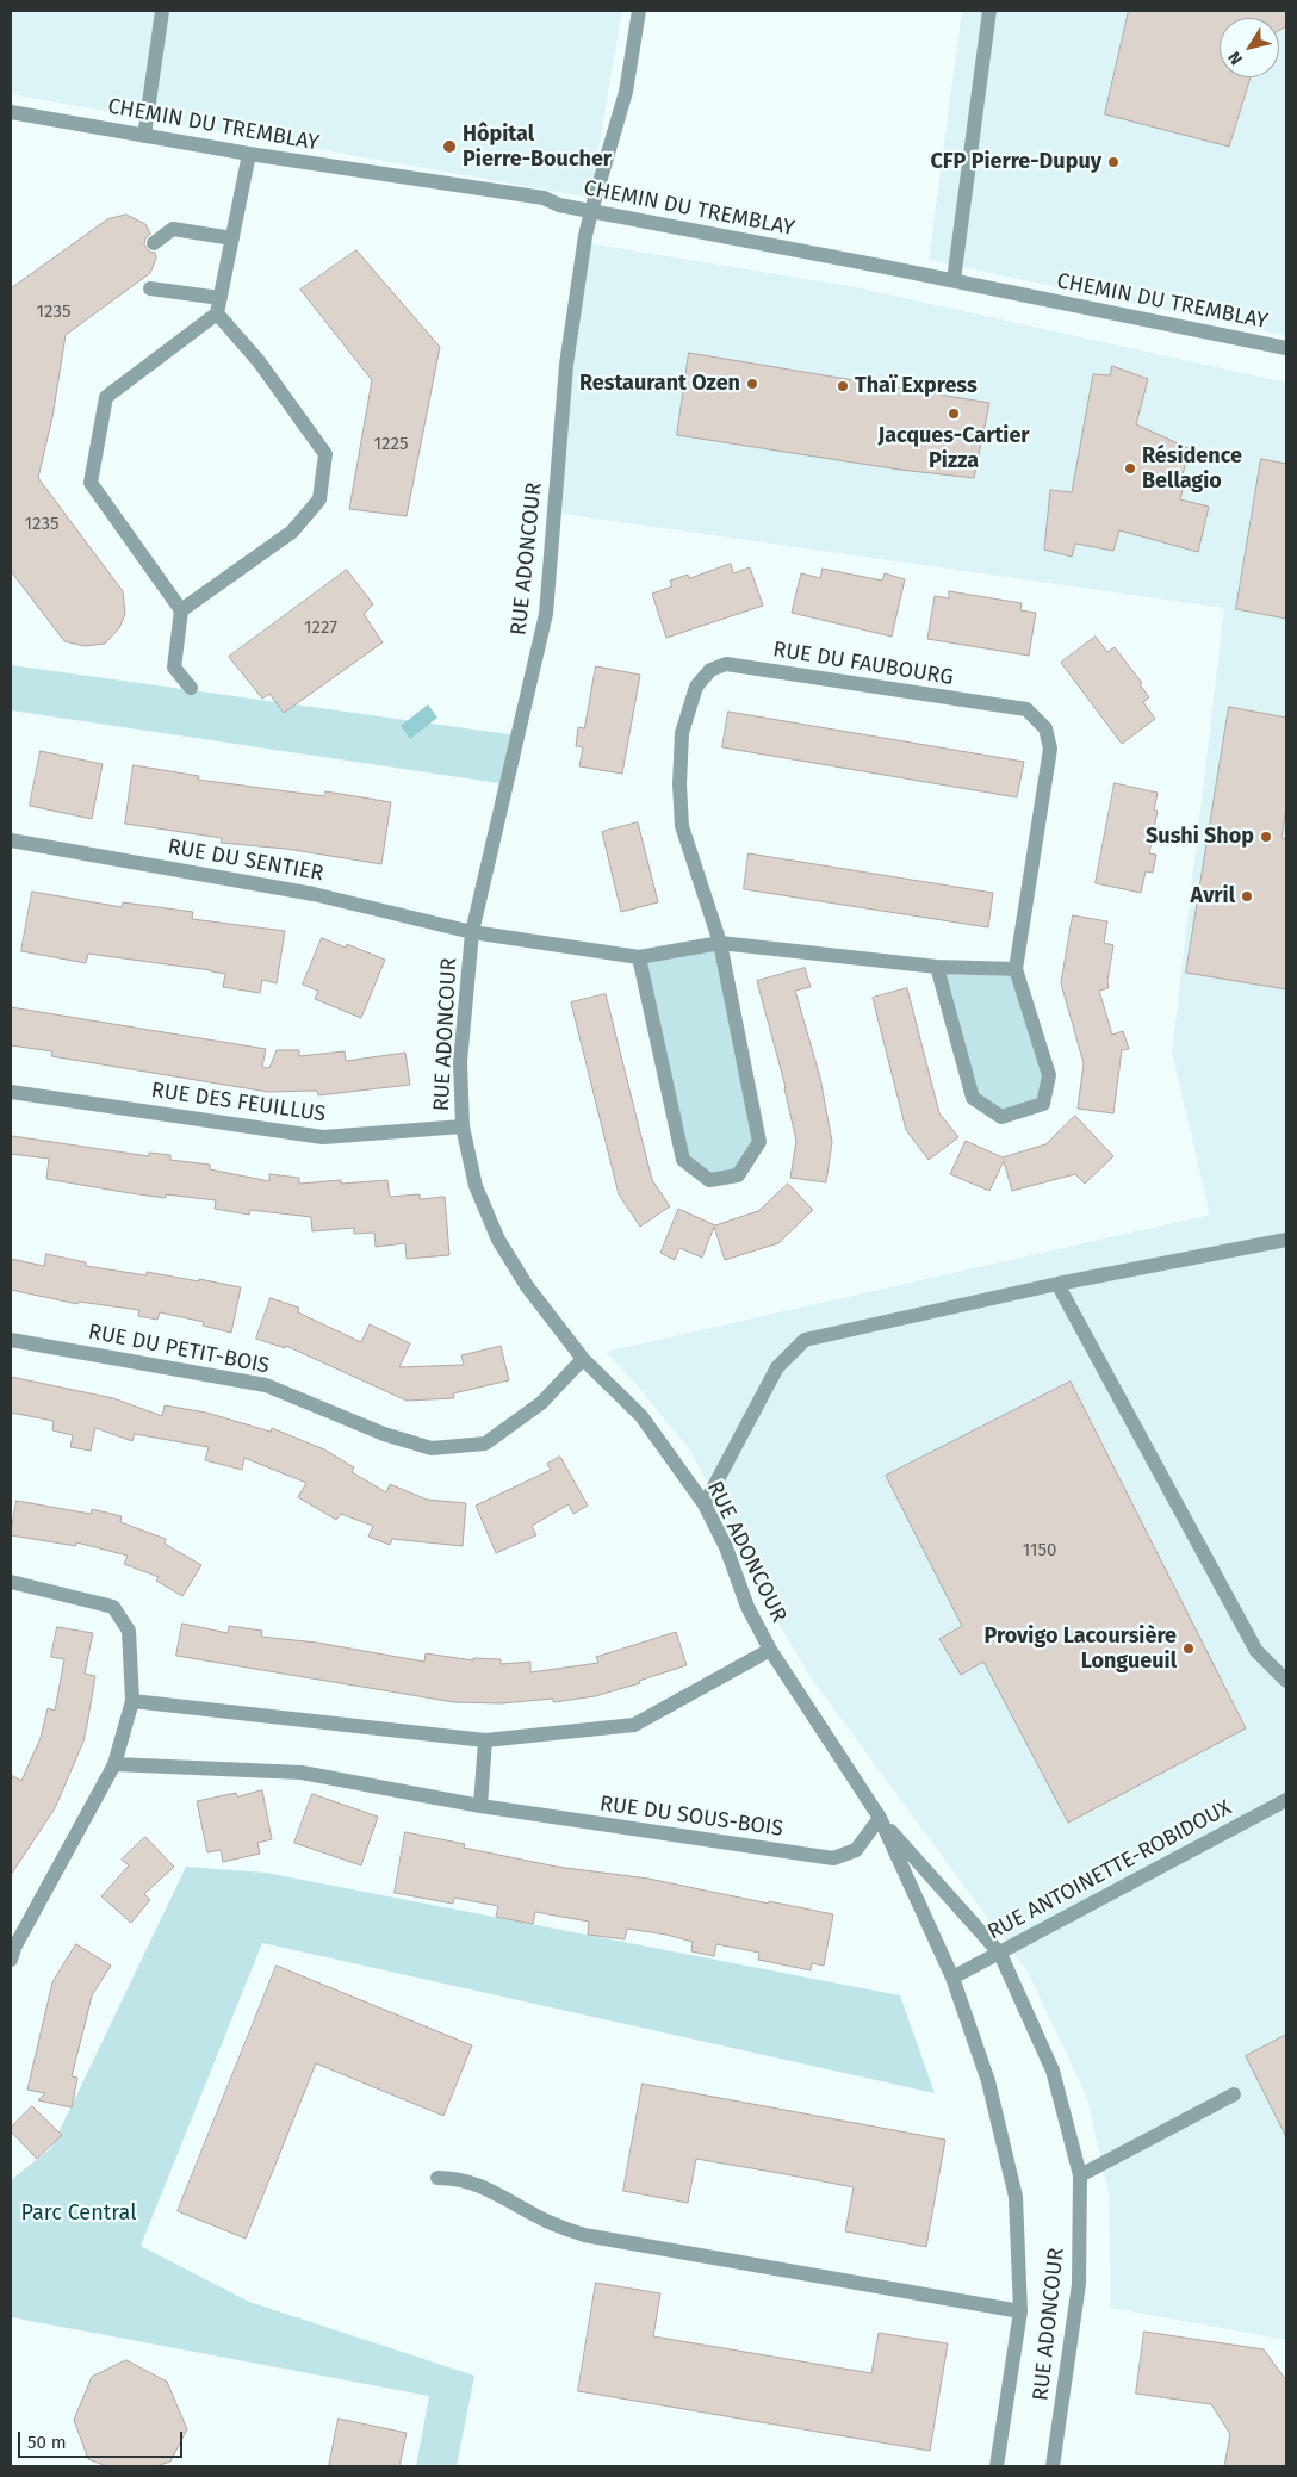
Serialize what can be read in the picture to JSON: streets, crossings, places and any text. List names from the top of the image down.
{
  "streets": {
    "street": [
      "CHEMIN DU TREMBLAY",
      "RUE ADONCOUR",
      "RUE DU FAUBOURG",
      "RUE DU SENTIER",
      "RUE DES FEUILLUS",
      "RUE DU PETIT-BOIS",
      "RUE DU SOUS-BOIS",
      "RUE ANTOINETTE-ROBIDOUX"
    ]
  },
  "crossings": [
    ["CHEMIN DU TREMBLAY", "RUE ADONCOUR"],
    ["RUE ADONCOUR", "RUE DU SENTIER"],
    ["RUE ADONCOUR", "RUE DES FEUILLUS"],
    ["RUE ADONCOUR", "RUE DU PETIT-BOIS"],
    ["RUE ADONCOUR", "RUE DU SOUS-BOIS"],
    ["RUE ADONCOUR", "RUE ANTOINETTE-ROBIDOUX"]
  ],
  "parks": ["Parc Central"],
  "places": [
    "Hôpital Pierre-Boucher",
    "CFP Pierre-Dupuy",
    "Restaurant Ozen",
    "Thaï Express",
    "Jacques-Cartier Pizza",
    "Résidence Bellagio",
    "Sushi Shop",
    "Avril",
    "Provigo Lacoursière Longueuil"
  ],
  "house_numbers": [
    "1235",
    "1225",
    "1235",
    "1227",
    "1150"
  ],
  "scale_bar": "50 m",
  "north": "bottom left"
}
